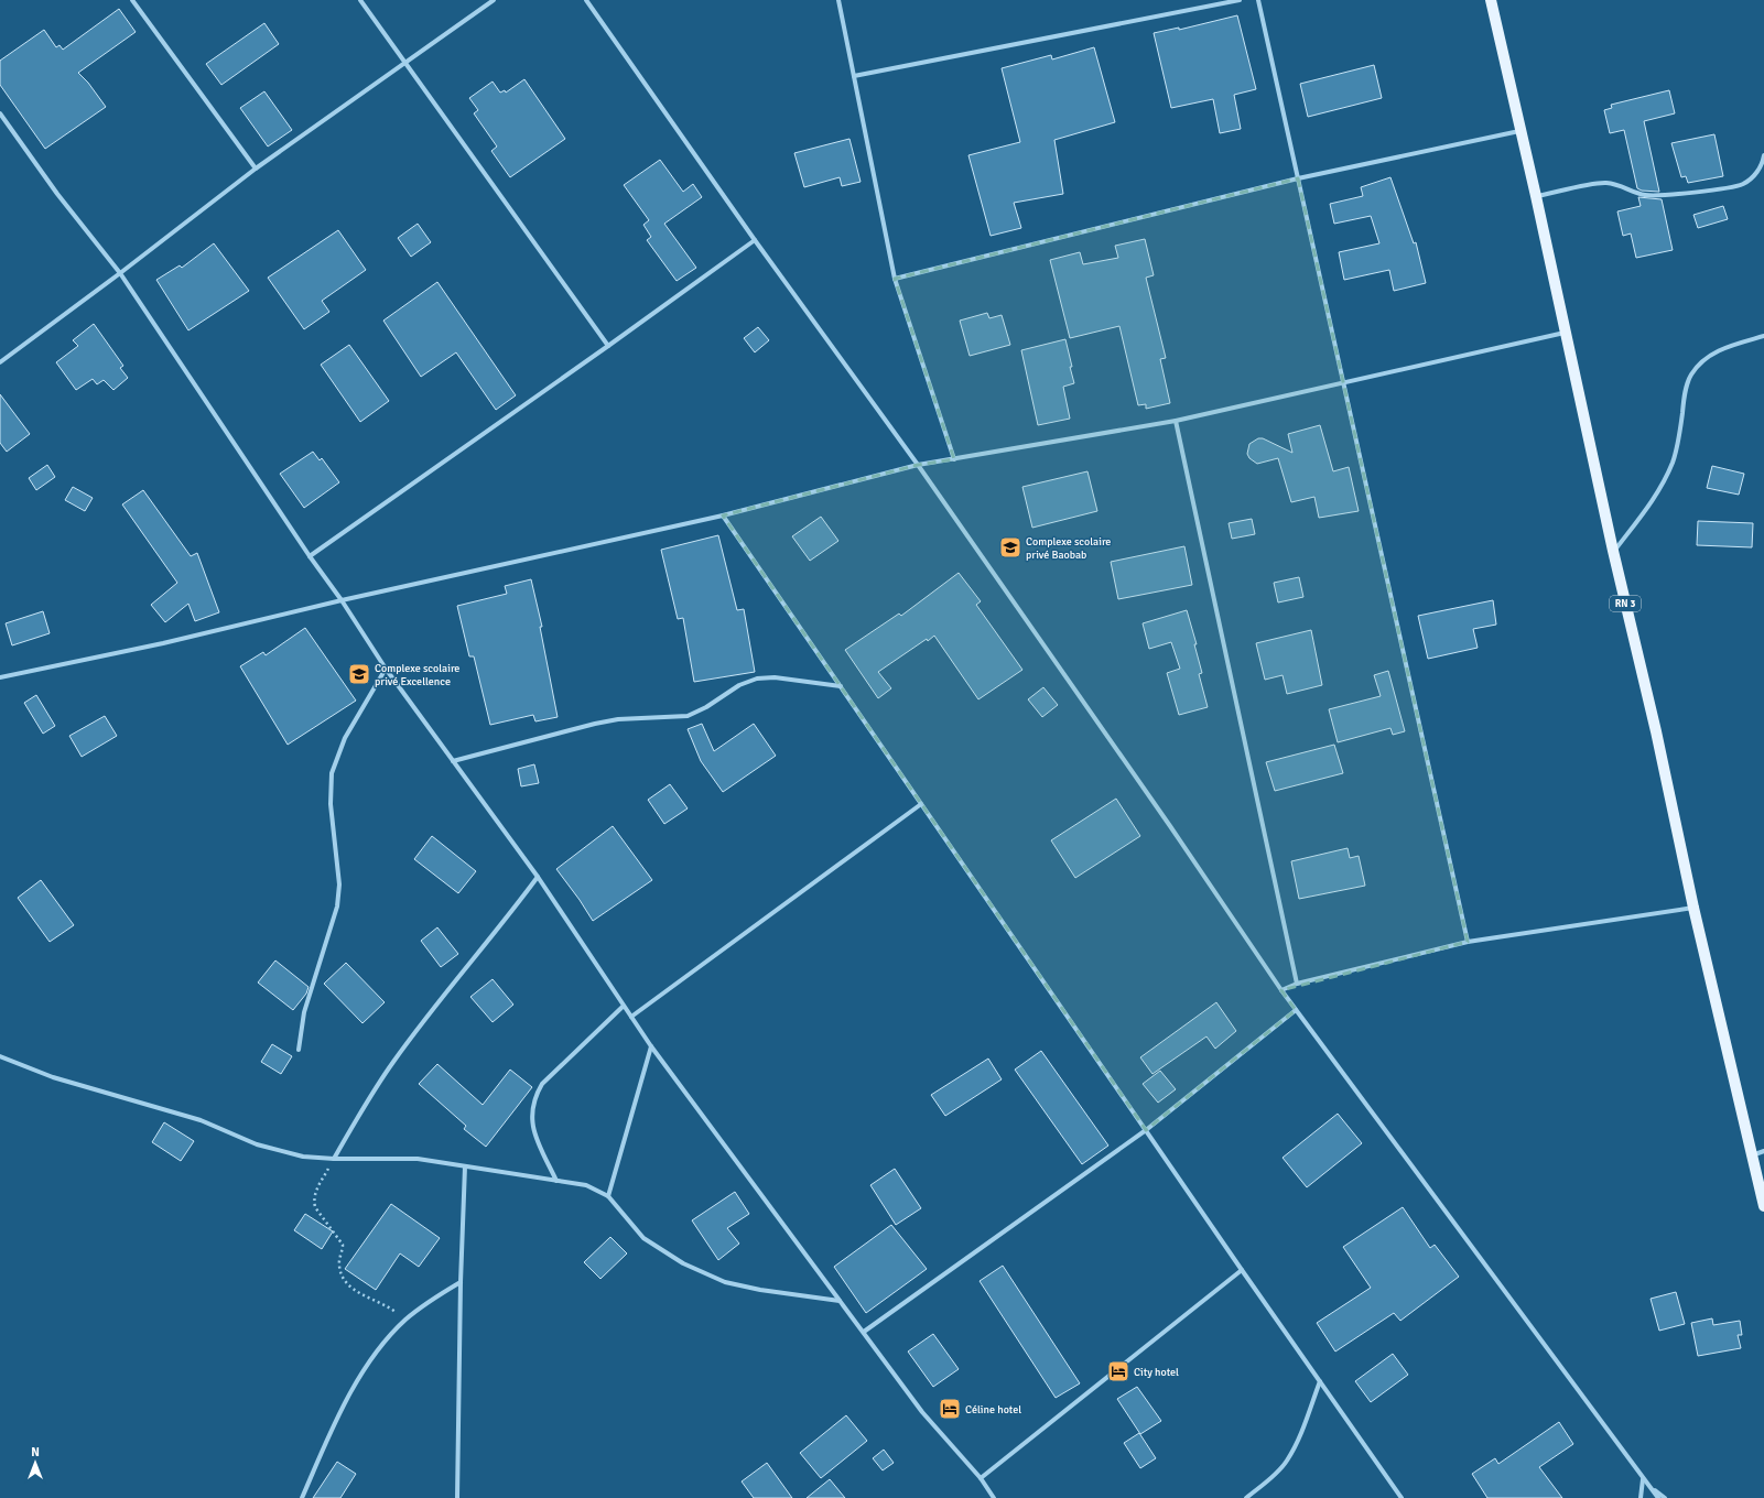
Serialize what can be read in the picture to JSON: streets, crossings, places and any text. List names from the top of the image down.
{
  "streets": {
    "main road": ["RN 3"]
  },
  "places": {
    "school or university": ["Complexe scolaire privé Baobab", "Complexe scolaire privé Excellence"],
    "hotel": ["City hotel", "Céline hotel"]
  },
  "north": "top"
}
